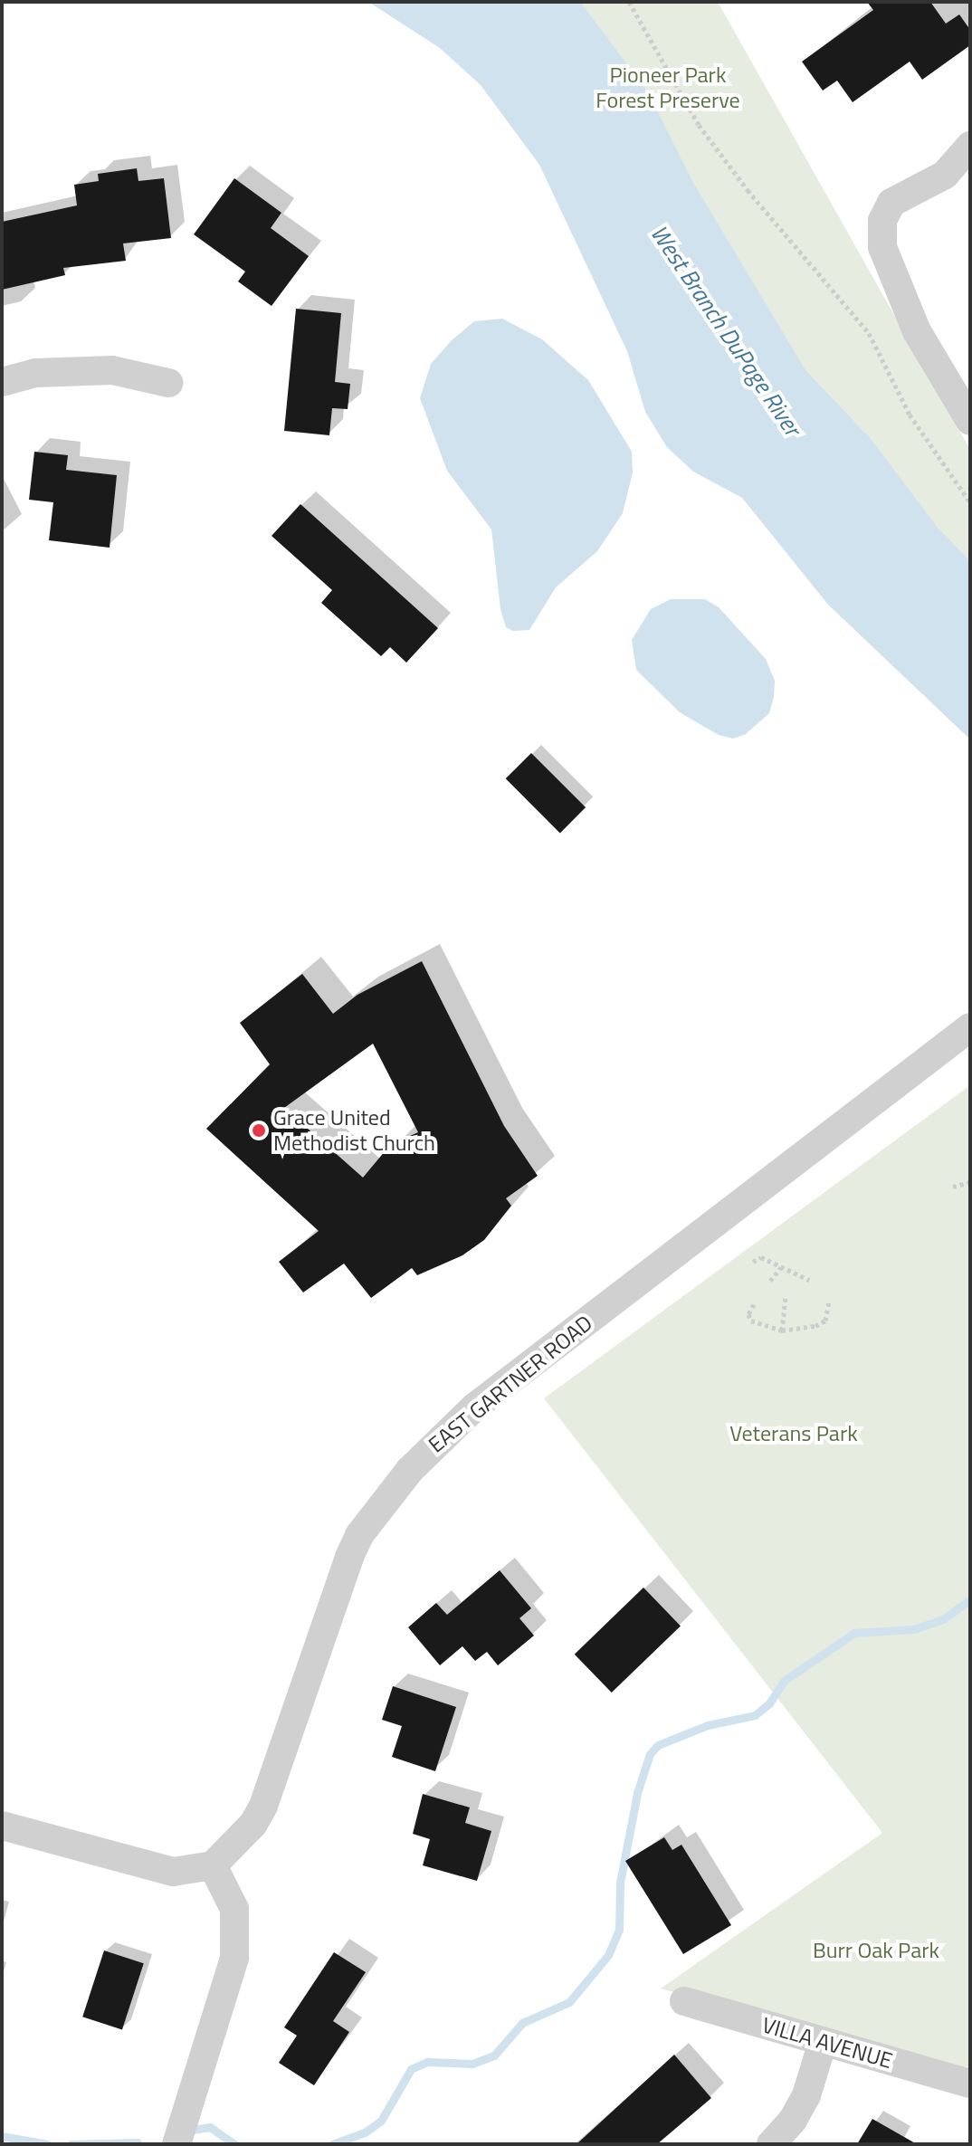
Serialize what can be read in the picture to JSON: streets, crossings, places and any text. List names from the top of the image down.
{
  "streets": {
    "street": ["EAST GARTNER ROAD", "VILLA AVENUE"]
  },
  "water": ["West Branch DuPage River"],
  "parks": ["Pioneer Park Forest Preserve", "Veterans Park", "Burr Oak Park"],
  "places": ["Grace United Methodist Church"]
}
